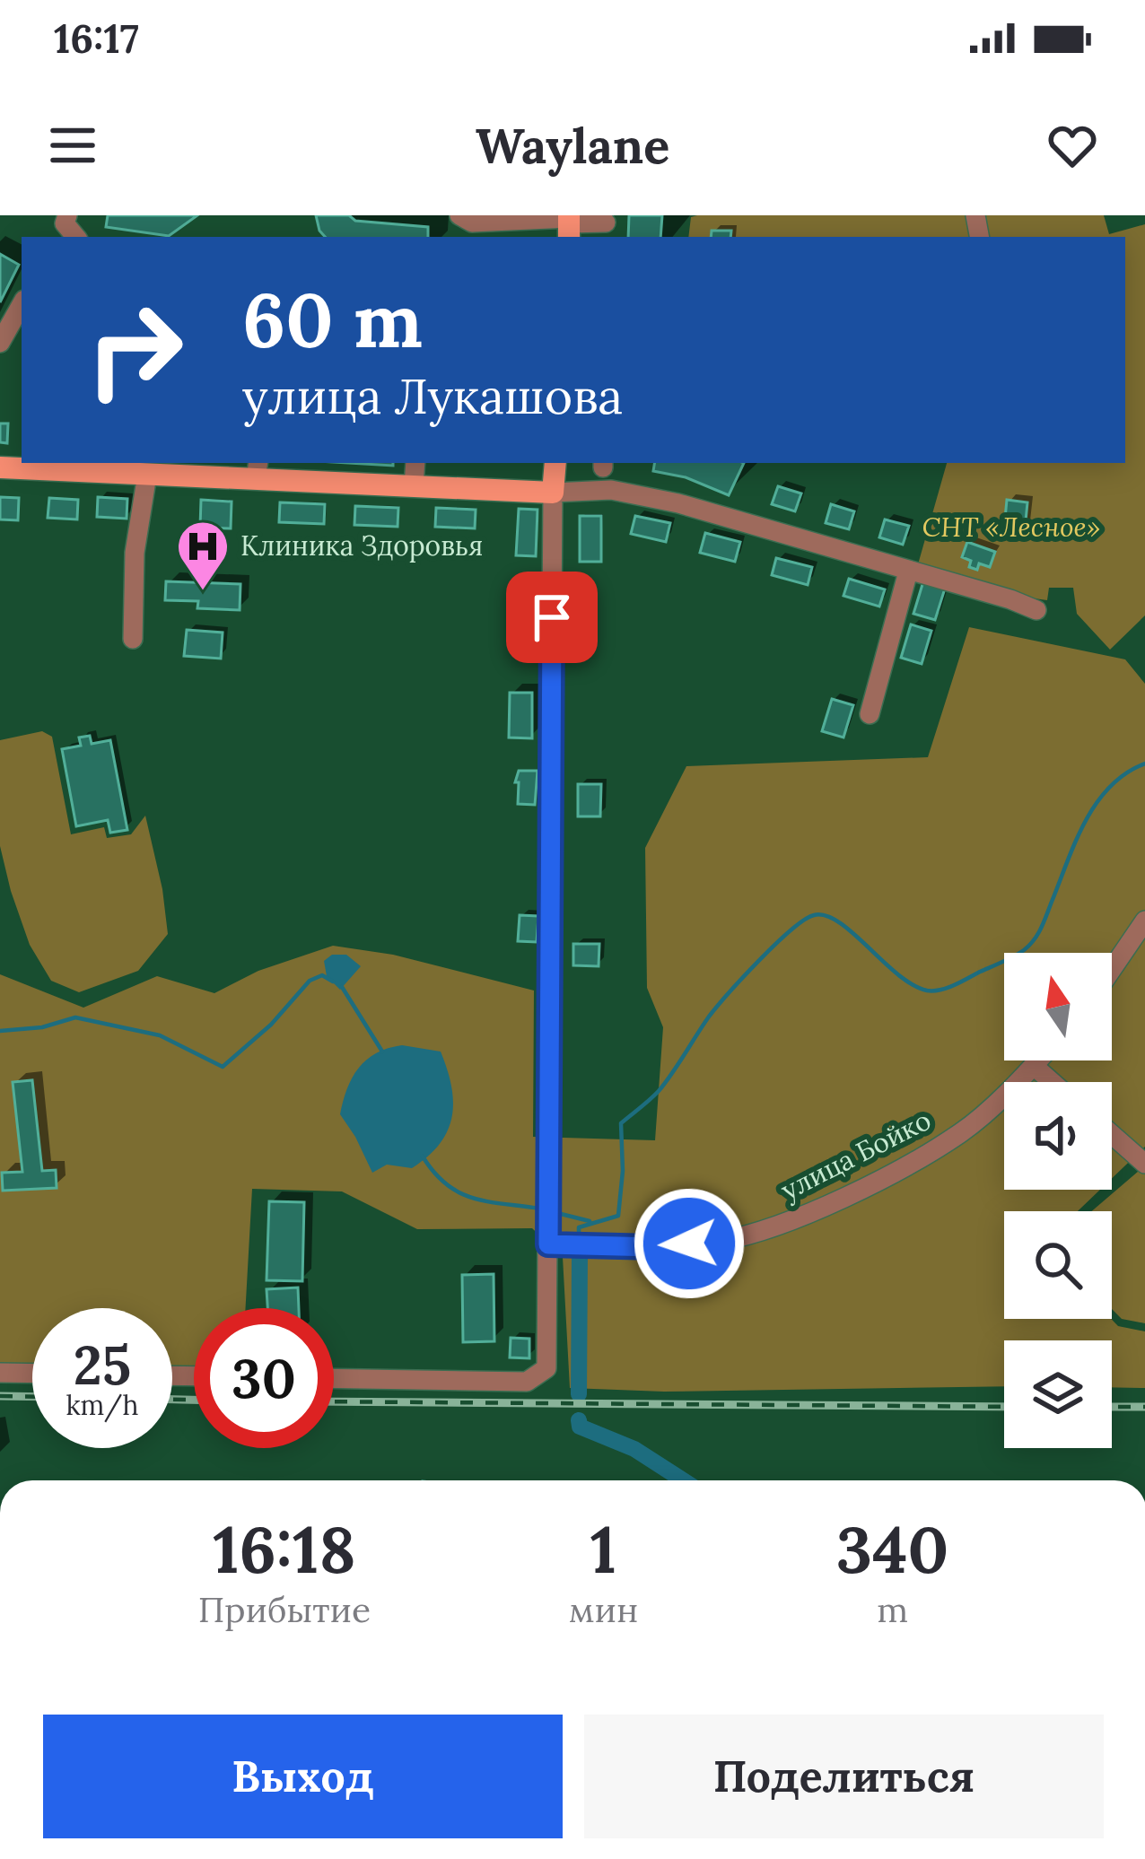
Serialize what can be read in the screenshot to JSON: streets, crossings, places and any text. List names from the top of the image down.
{
  "streets": {
    "street": ["улица Бойко"]
  },
  "parks": ["СНТ «Лесное»"],
  "places": {
    "hospital": ["Клиника Здоровья"]
  },
  "north": "top",
  "page": {
    "status": "16:17",
    "header": "Waylane",
    "turn": ["60 m", "улица Лукашова"],
    "speed": "25 km/h",
    "limit": "30",
    "eta": [
      "16:18",
      "Прибытие",
      "1",
      "мин",
      "340",
      "m"
    ],
    "buttons": ["Выход", "Поделиться"]
  }
}
